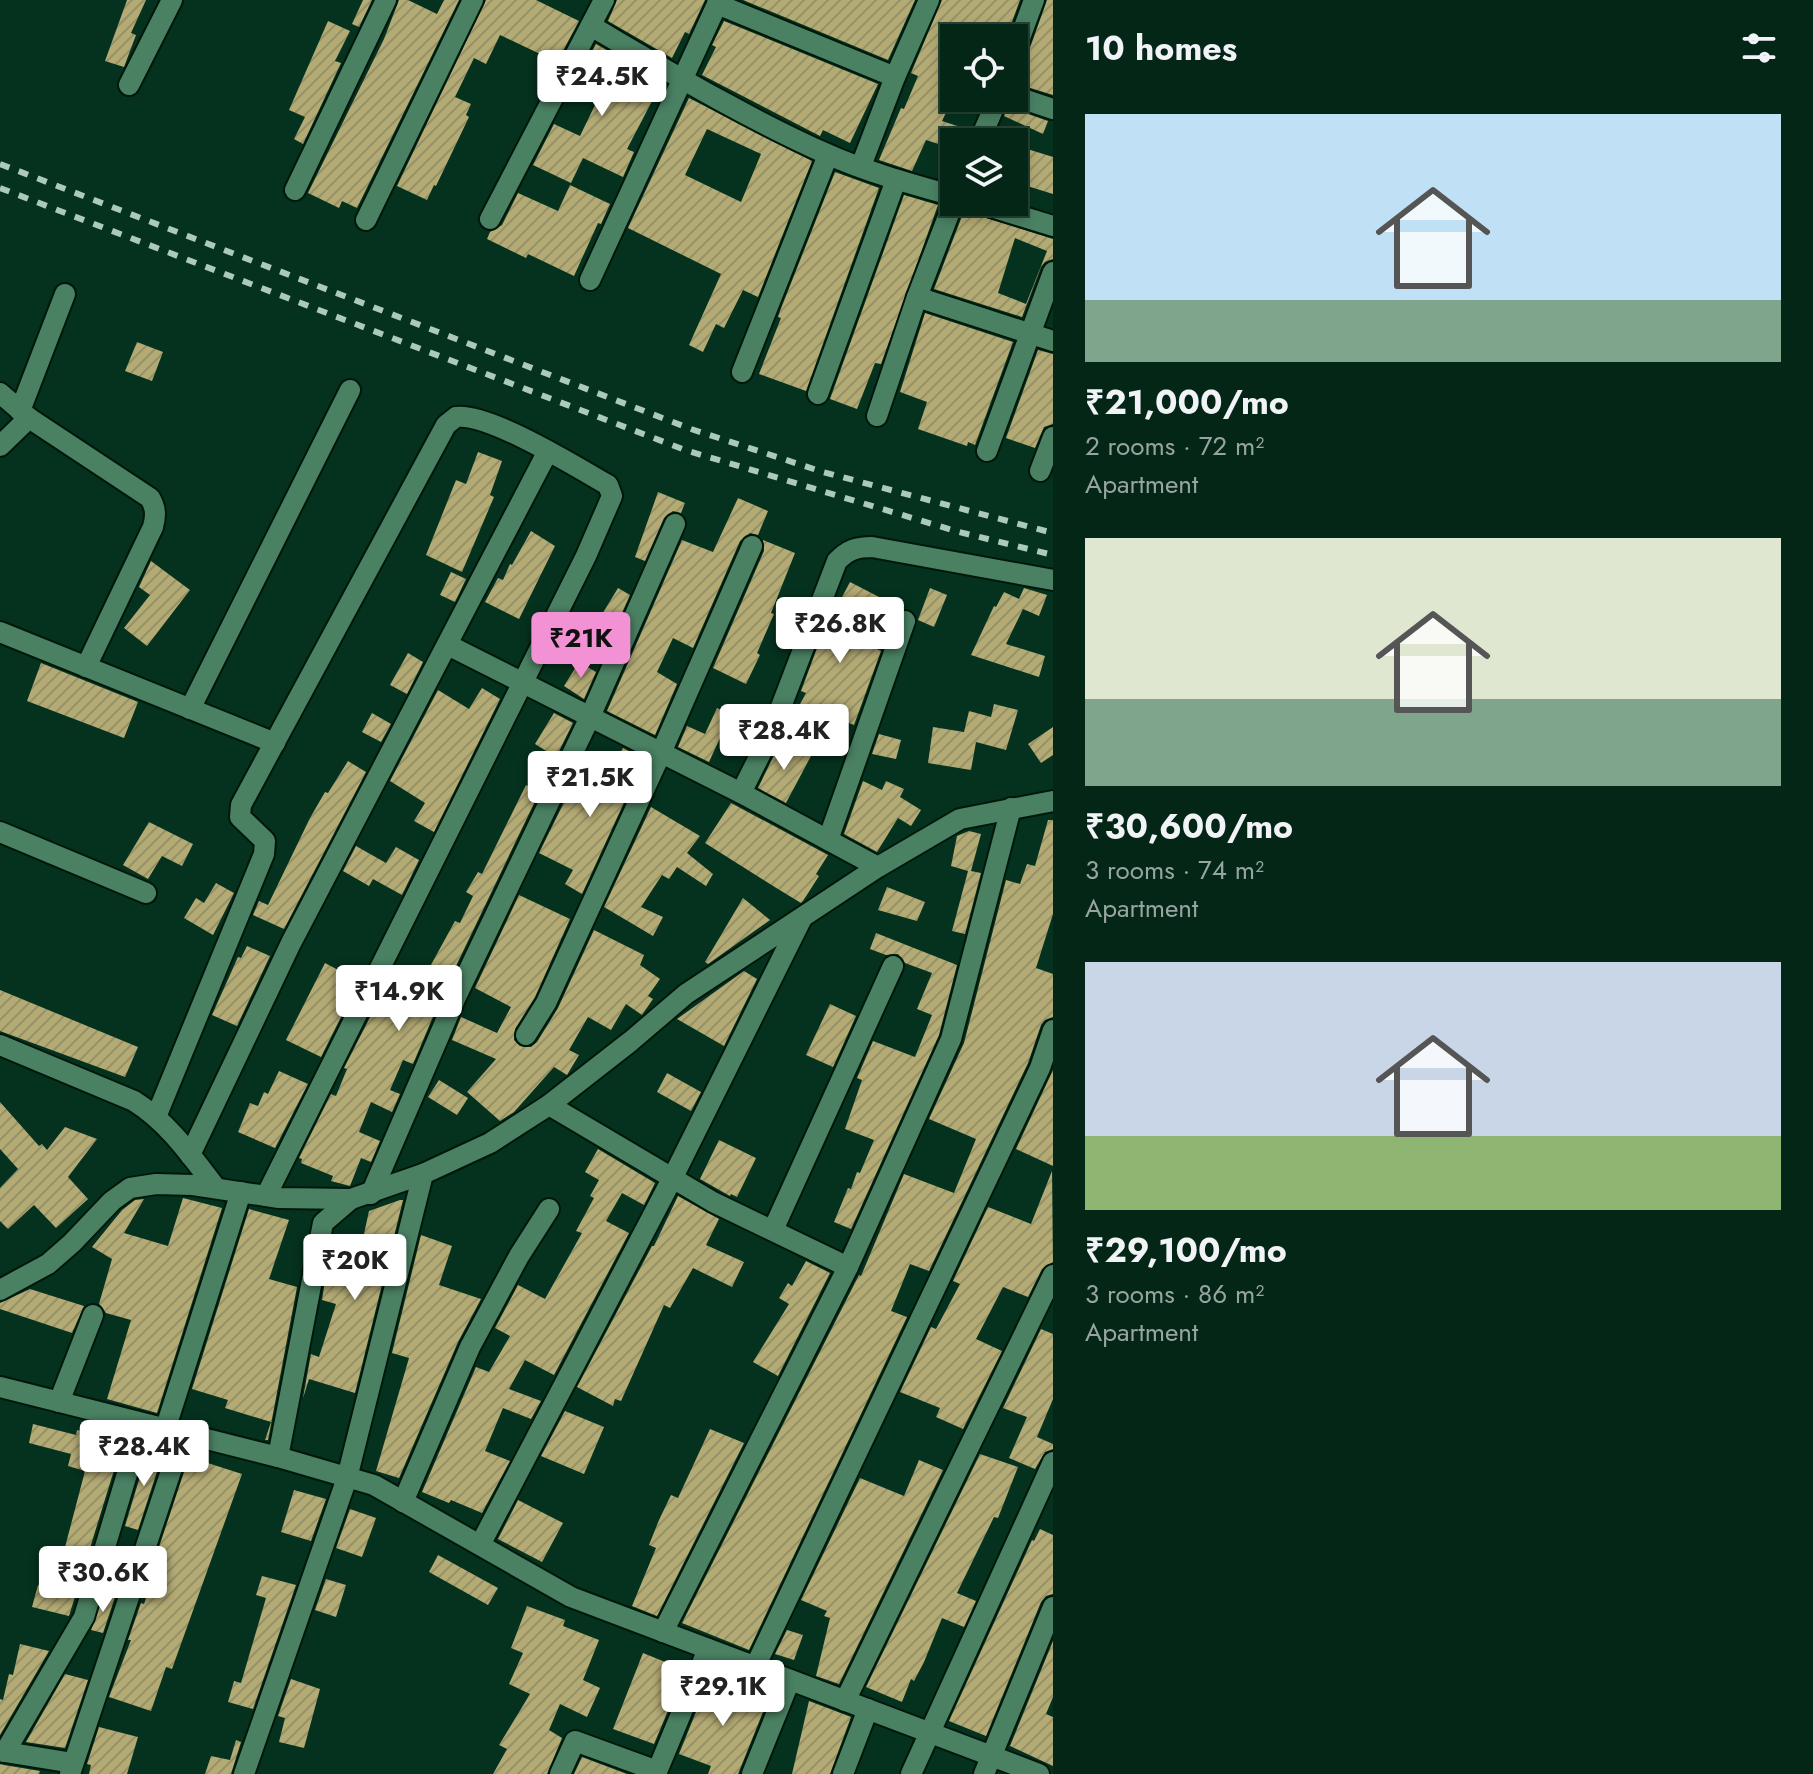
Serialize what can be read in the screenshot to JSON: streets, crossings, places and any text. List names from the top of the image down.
{
  "page": {
    "heading": "10 homes",
    "price": [
      "₹24.5K",
      "₹26.8K",
      "₹21K",
      "₹28.4K",
      "₹21.5K",
      "₹14.9K",
      "₹20K",
      "₹28.4K",
      "₹30.6K",
      "₹29.1K"
    ],
    "list": [
      {
        "name": "₹21,000/mo",
        "note": "2 rooms · 72 m² · Apartment"
      },
      {
        "name": "₹30,600/mo",
        "note": "3 rooms · 74 m² · Apartment"
      },
      {
        "name": "₹29,100/mo",
        "note": "3 rooms · 86 m² · Apartment"
      }
    ]
  }
}
